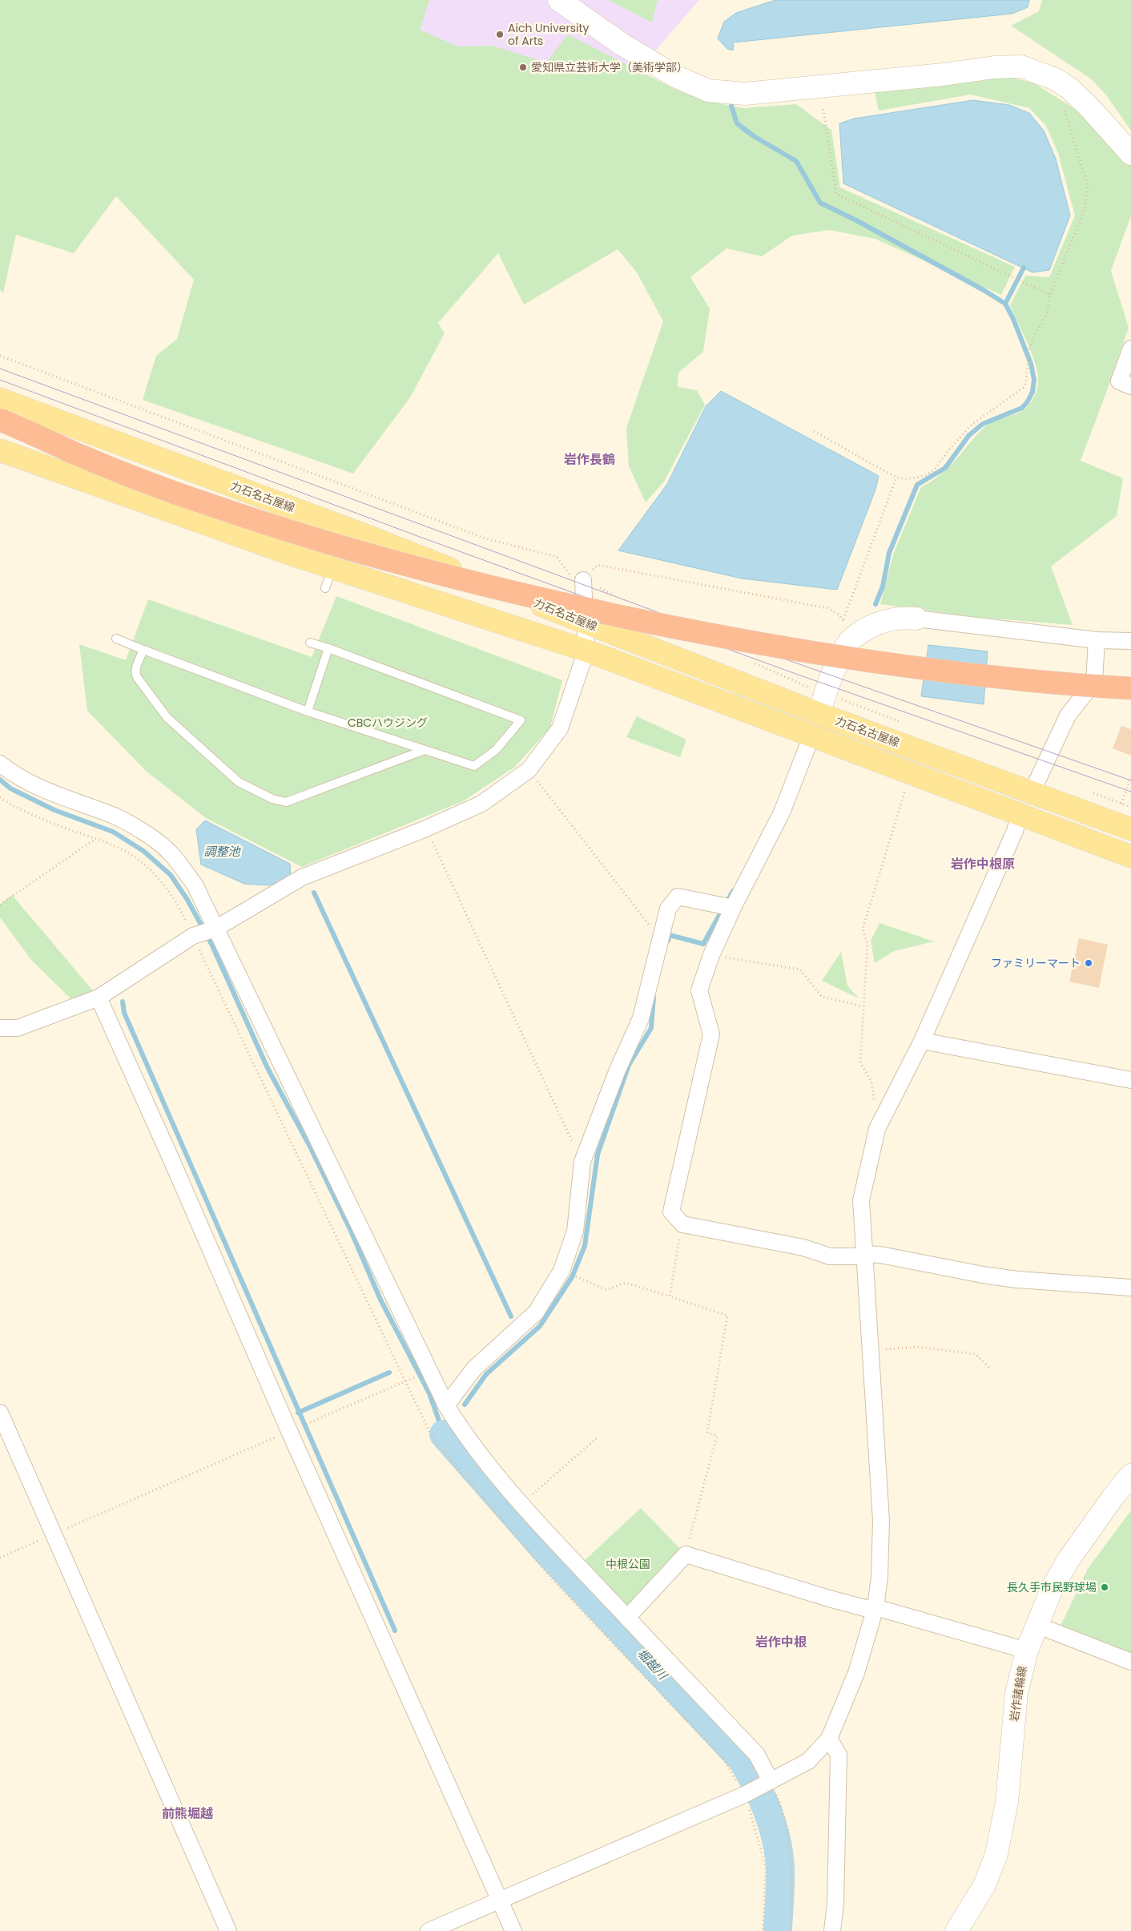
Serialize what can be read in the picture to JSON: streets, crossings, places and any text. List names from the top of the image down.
{
  "streets": {
    "main road": ["力石名古屋線"],
    "street": ["岩作諸輪線"]
  },
  "districts": [
    "岩作長鶴",
    "岩作中根原",
    "岩作中根",
    "前熊堀越"
  ],
  "water": ["調整池", "堀越川"],
  "parks": ["CBCハウジング", "中根公園"],
  "places": [
    "Aich University of Arts",
    "愛知県立芸術大学（美術学部）",
    "ファミリーマート",
    "長久手市民野球場"
  ]
}
